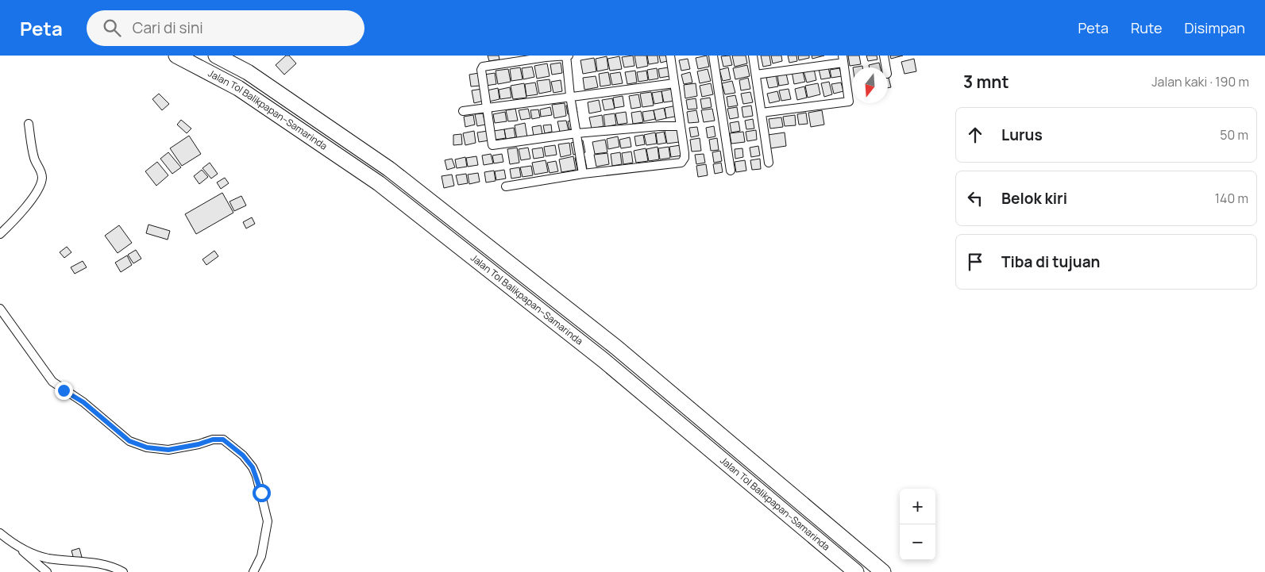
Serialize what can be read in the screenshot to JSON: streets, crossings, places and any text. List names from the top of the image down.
{
  "streets": {
    "highway": ["Jalan Tol Balikpapan–Samarinda"]
  },
  "north": "bottom",
  "page": {
    "header": "Peta",
    "search": "Cari di sini",
    "nav": ["Peta", "Rute", "Disimpan"],
    "heading": ["3 mnt", "Jalan kaki · 190 m"],
    "list": [
      ["Lurus", "50 m"],
      ["Belok kiri", "140 m"],
      "Tiba di tujuan"
    ],
    "map_buttons": ["+", "−"]
  }
}
